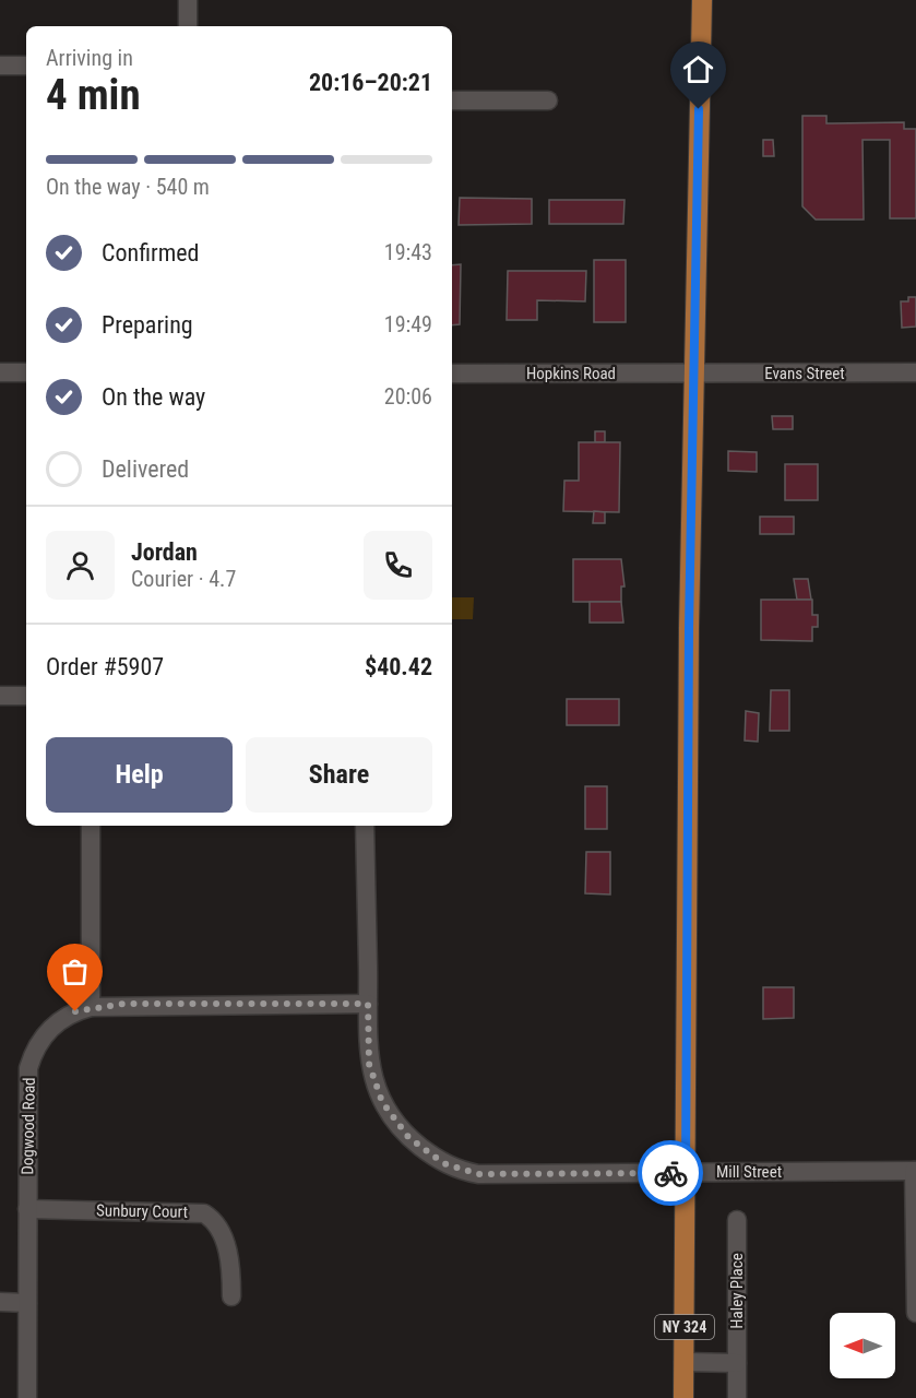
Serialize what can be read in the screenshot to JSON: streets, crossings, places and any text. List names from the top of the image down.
{
  "streets": {
    "main road": ["NY 324"],
    "street": [
      "Hopkins Road",
      "Evans Street",
      "Dogwood Road",
      "Mill Street",
      "Sunbury Court",
      "Haley Place"
    ]
  },
  "crossings": [
    ["Hopkins Road", "Evans Street"],
    ["Hopkins Road", "NY 324"],
    ["Evans Street", "NY 324"],
    ["Dogwood Road", "Mill Street"],
    ["Dogwood Road", "Sunbury Court"],
    ["Mill Street", "NY 324"]
  ],
  "north": "left",
  "page": {
    "heading": ["4 min", "Arriving in", "20:16–20:21"],
    "panel": [
      "Jordan",
      "Courier · 4.7",
      "Order #5907",
      "$40.42"
    ],
    "bar": "On the way · 540 m",
    "list": [
      ["Confirmed", "19:43"],
      ["Preparing", "19:49"],
      ["On the way", "20:06"],
      "Delivered"
    ],
    "buttons": ["Help", "Share"]
  }
}
